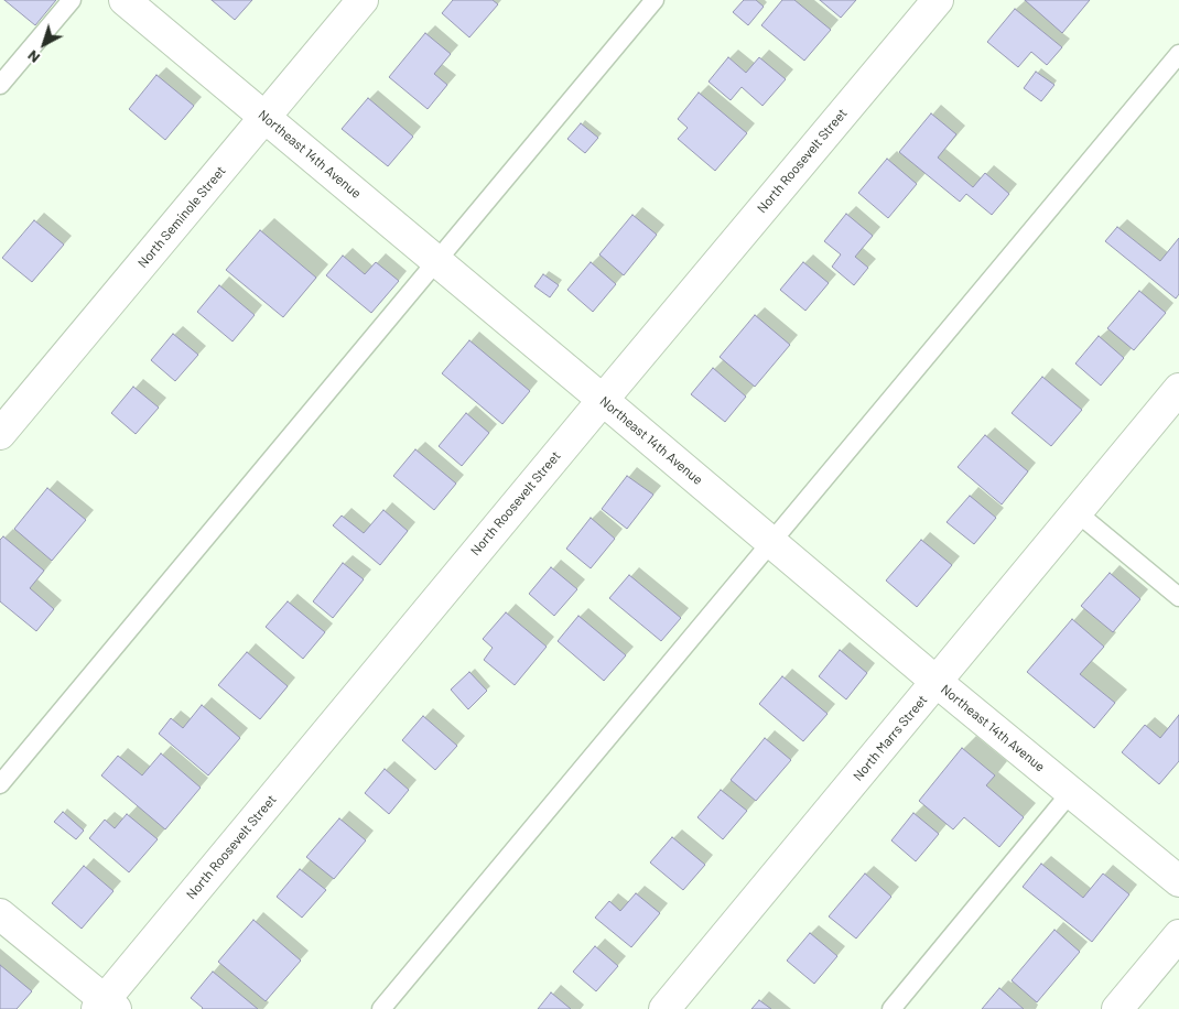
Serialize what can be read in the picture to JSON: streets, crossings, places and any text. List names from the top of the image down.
{
  "streets": {
    "street": [
      "Northeast 14th Avenue",
      "North Roosevelt Street",
      "North Seminole Street",
      "North Marrs Street"
    ]
  },
  "crossings": [
    ["Northeast 14th Avenue", "North Roosevelt Street"],
    ["Northeast 14th Avenue", "North Seminole Street"],
    ["Northeast 14th Avenue", "North Marrs Street"]
  ],
  "north": "bottom left"
}
